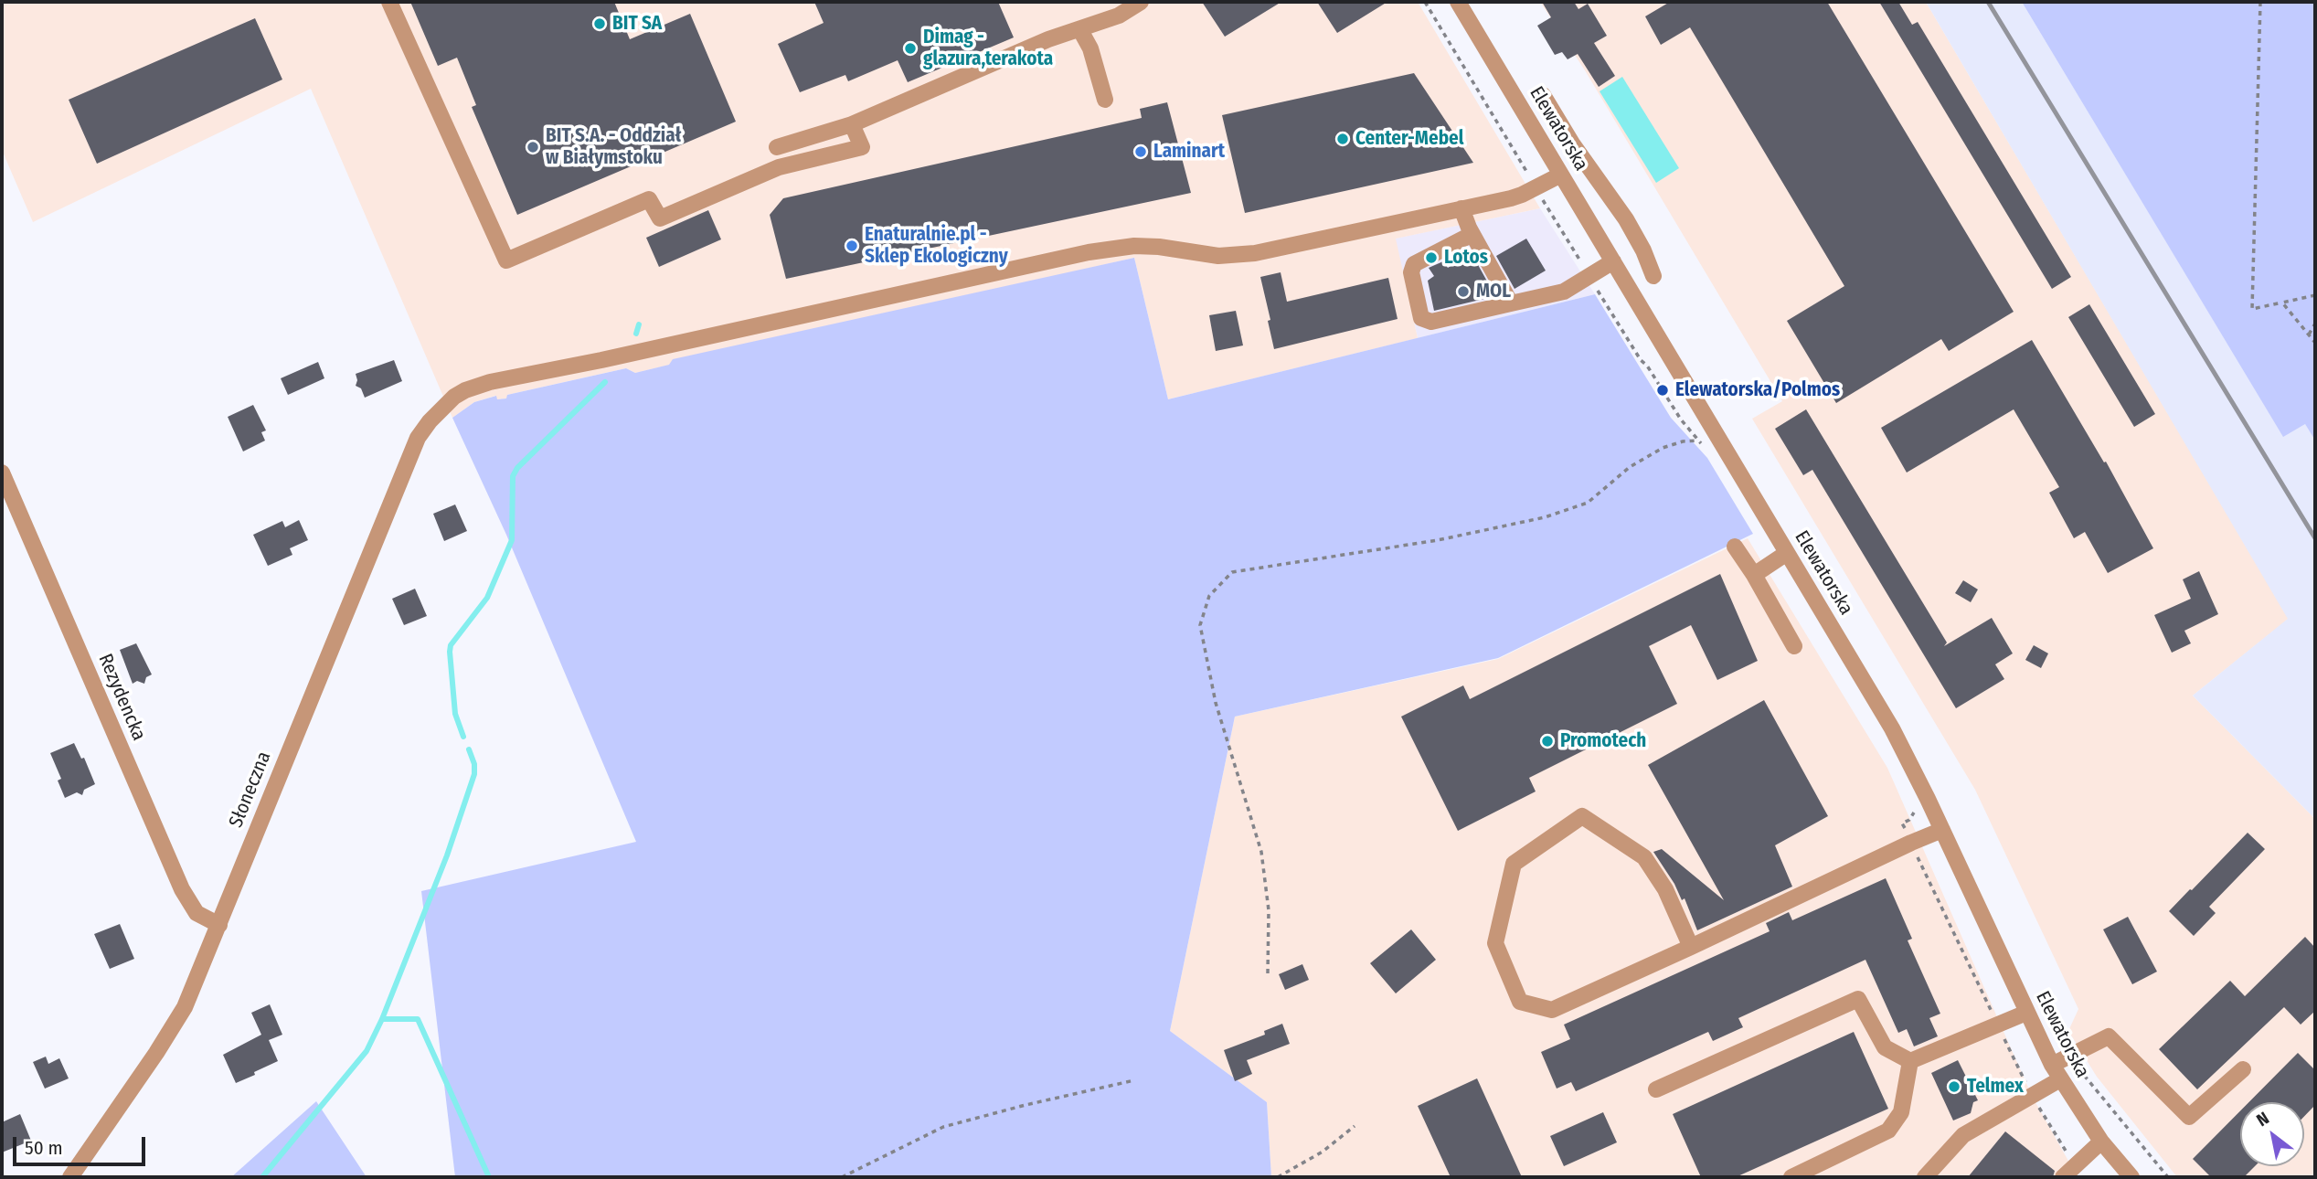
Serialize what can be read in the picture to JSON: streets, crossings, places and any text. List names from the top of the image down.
{
  "streets": {
    "street": ["Elewatorska", "Rezydencka", "Słoneczna"]
  },
  "crossings": [
    ["Elewatorska", "Słoneczna"],
    ["Rezydencka", "Słoneczna"]
  ],
  "places": [
    "BIT SA",
    "Dimag - glazura,terakota",
    "Center-Mebel",
    "BIT S.A. - Oddział w Białymstoku",
    "Laminart",
    "Enaturalnie.pl - Sklep Ekologiczny",
    "Lotos",
    "MOL",
    "Elewatorska/Polmos",
    "Promotech",
    "Telmex"
  ],
  "scale_bar": "50 m",
  "north": "top left"
}
